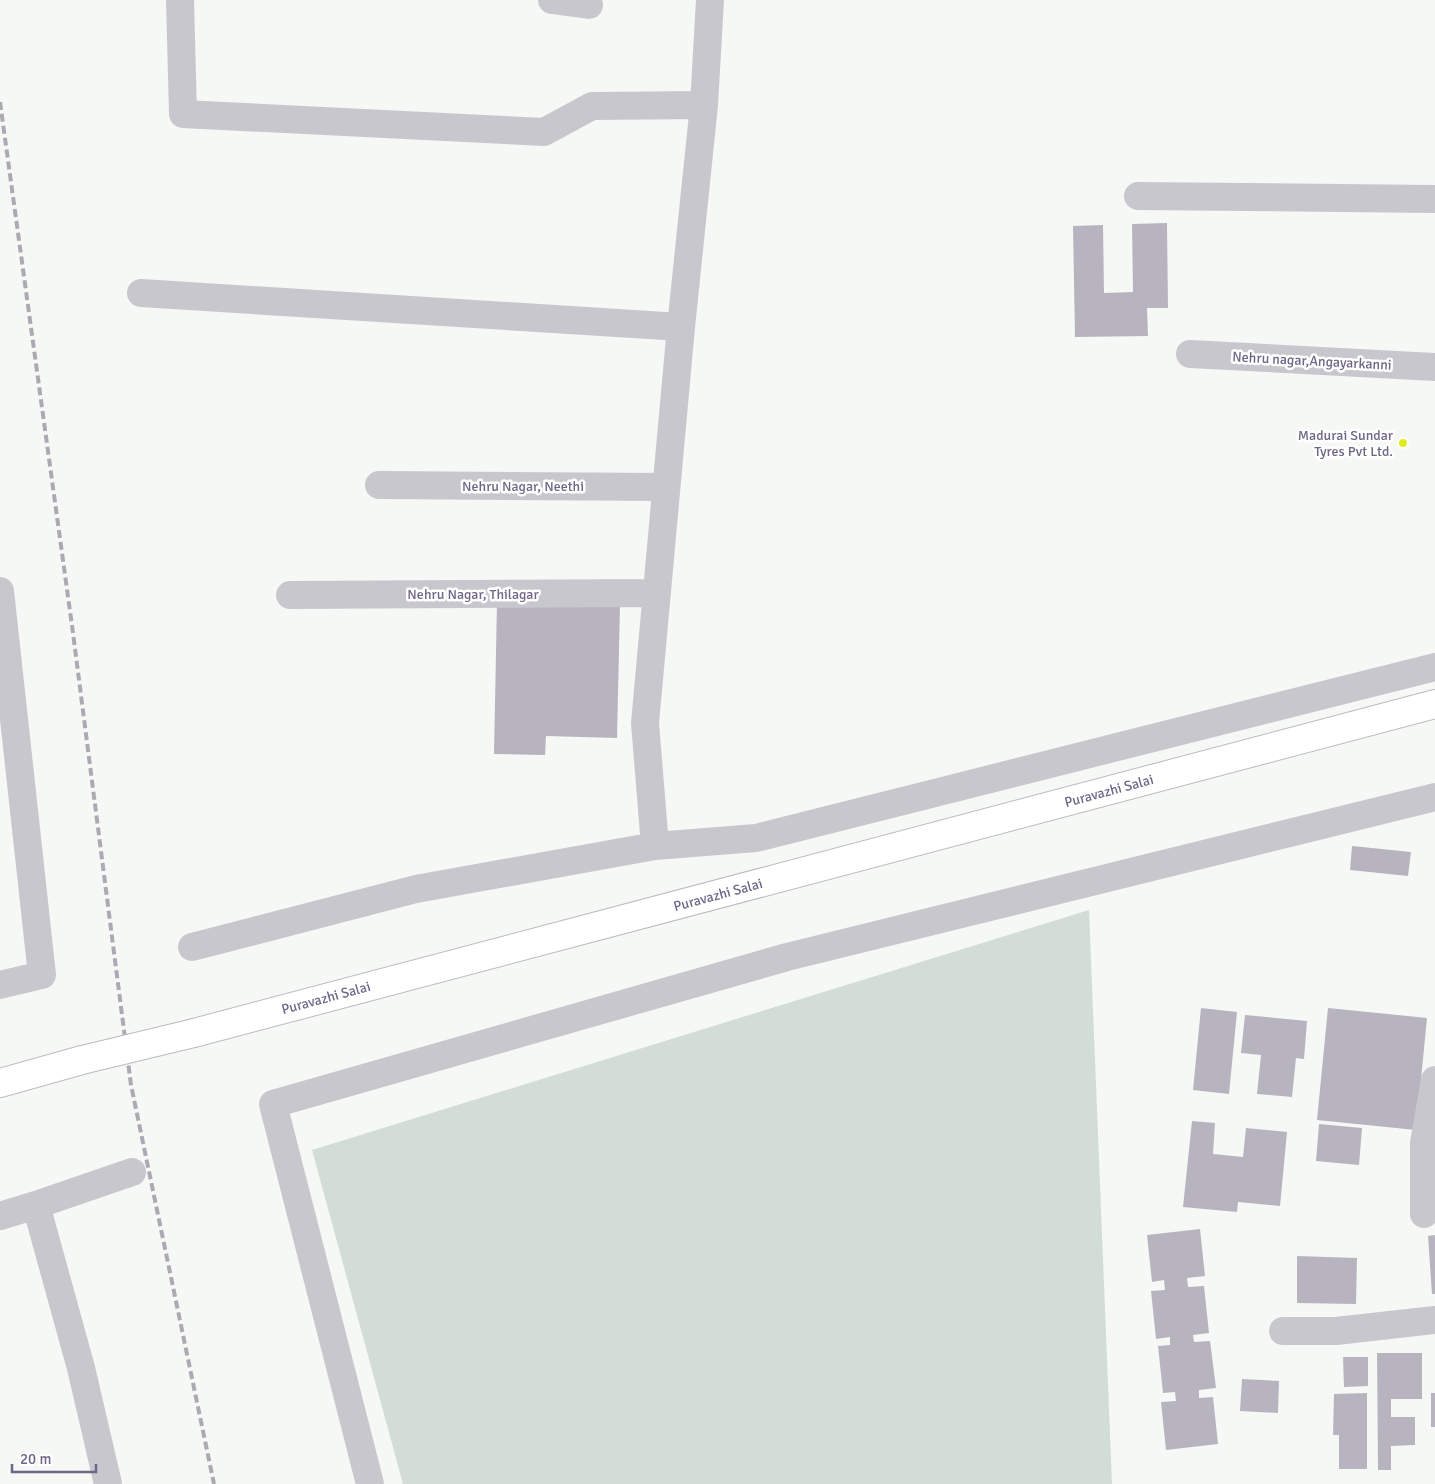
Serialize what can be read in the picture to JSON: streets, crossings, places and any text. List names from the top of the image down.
{
  "streets": {
    "main road": ["Puravazhi Salai"],
    "street": ["Nehru nagar,Angayarkanni", "Nehru Nagar, Neethi", "Nehru Nagar, Thilagar"]
  },
  "places": ["Madurai Sundar Tyres Pvt Ltd."],
  "scale_bar": "20 m"
}
